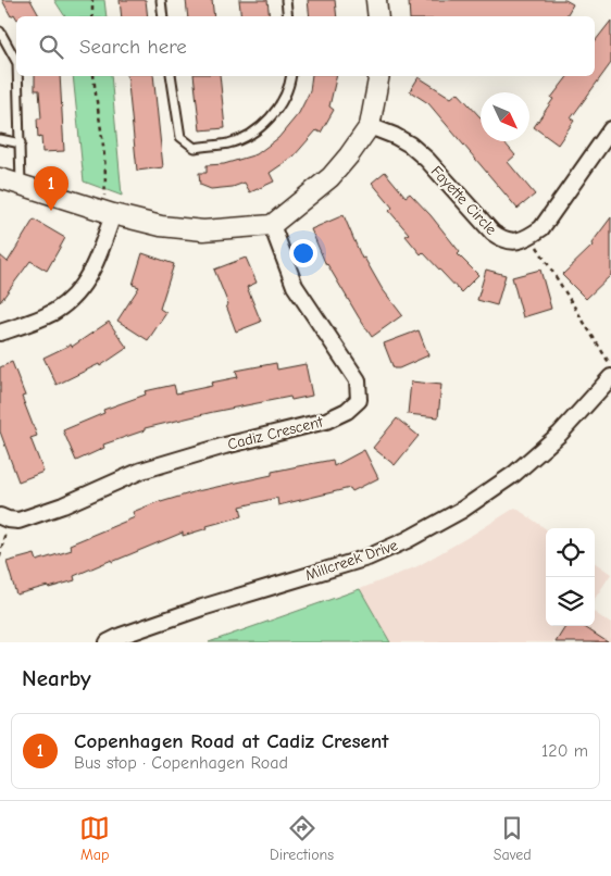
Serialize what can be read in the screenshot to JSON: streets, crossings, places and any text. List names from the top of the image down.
{
  "streets": {
    "street": ["Fayette Circle", "Cadiz Crescent", "Millcreek Drive"]
  },
  "north": "bottom right",
  "page": {
    "search": "Search here",
    "pins": "1",
    "heading": "Nearby",
    "list": [
      {
        "mark": "1",
        "name": "Copenhagen Road at Cadiz Cresent",
        "note": "Bus stop · Copenhagen Road",
        "value": "120 m"
      }
    ],
    "nav": ["Map", "Directions", "Saved"]
  }
}
